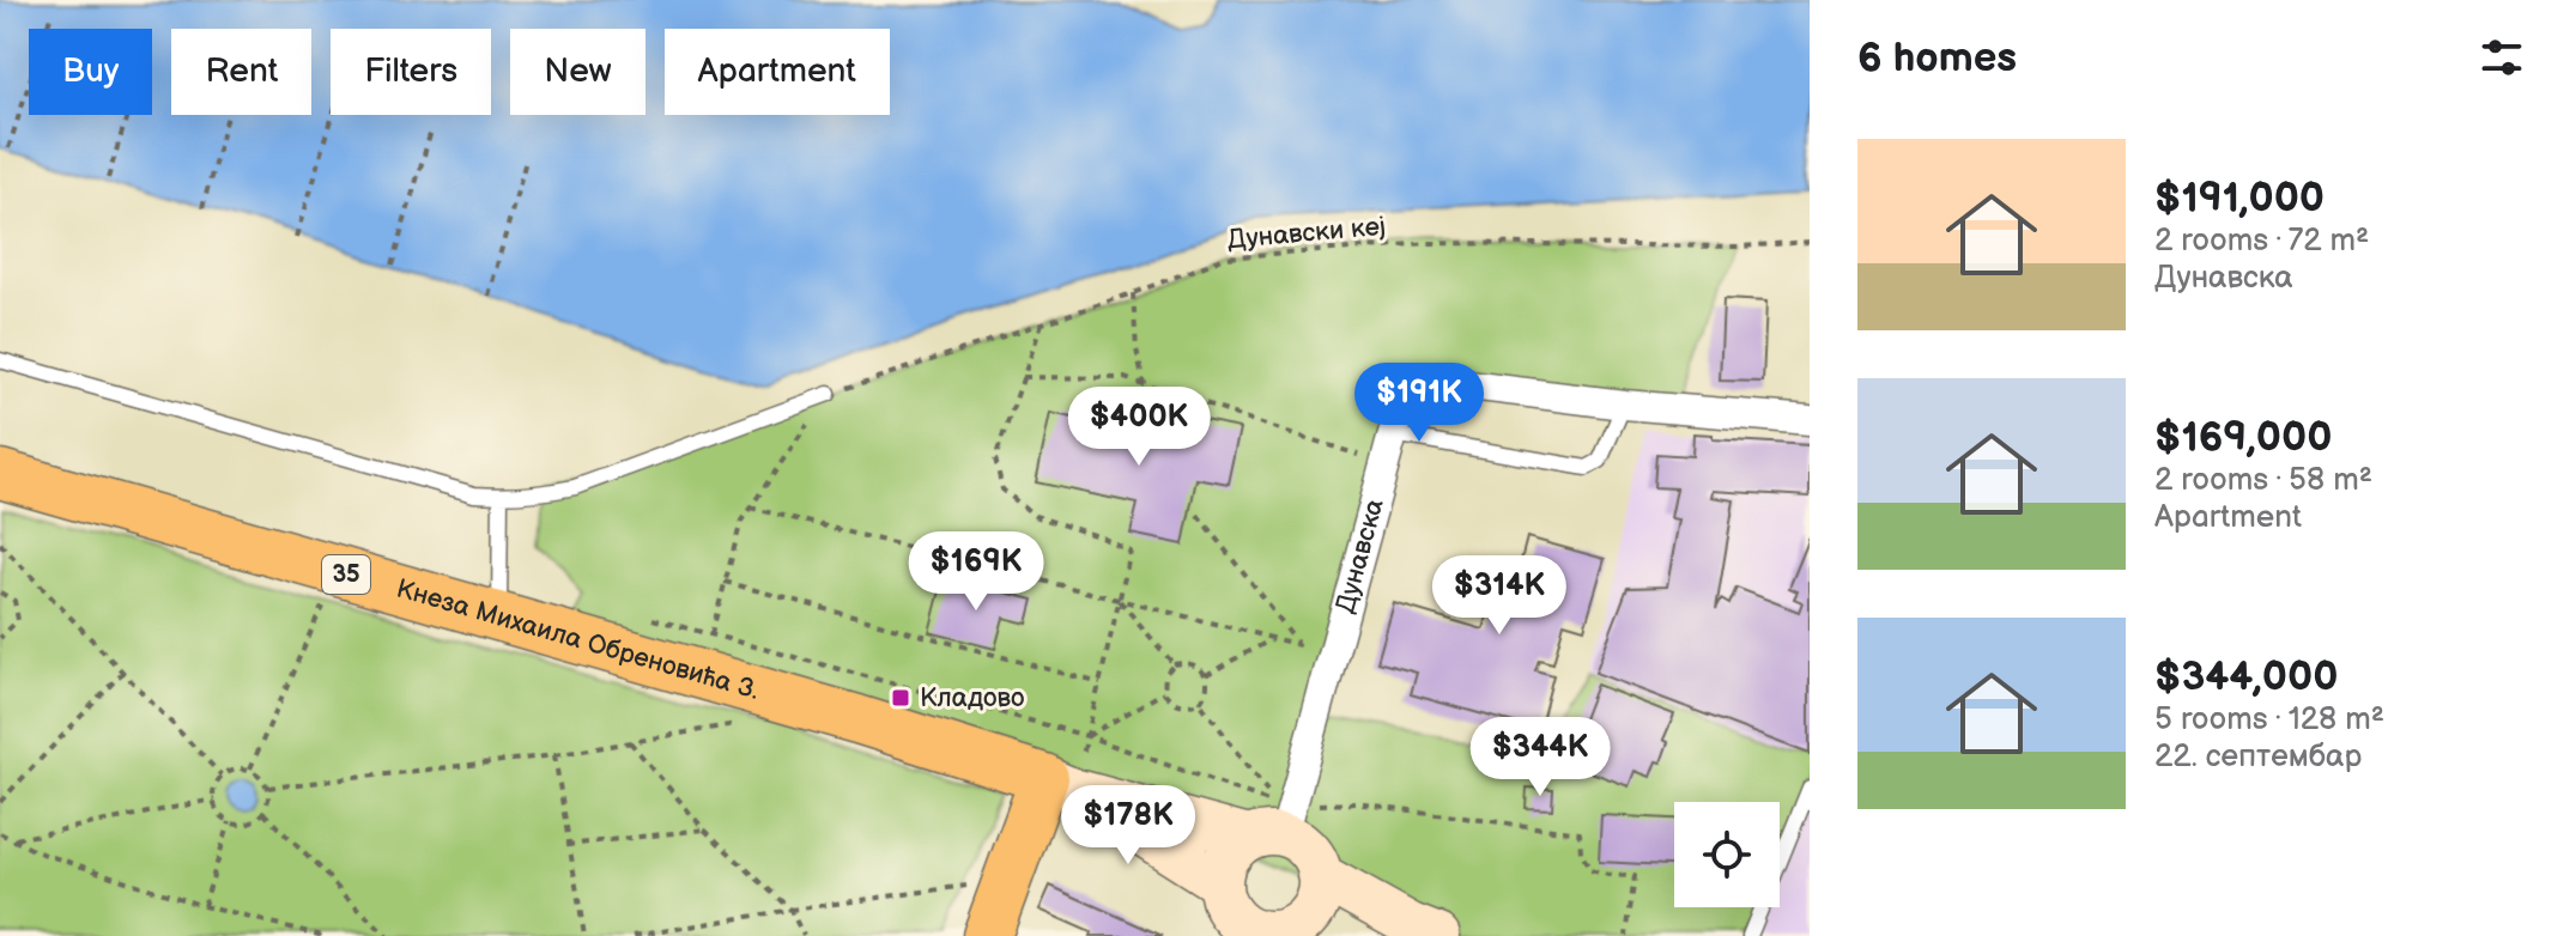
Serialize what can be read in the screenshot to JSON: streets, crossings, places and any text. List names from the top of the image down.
{
  "streets": {
    "main road": ["35", "Кнеза Михаила Обреновића 3."],
    "street": ["Дунавска"],
    "path": ["Дунавски кеј"]
  },
  "crossings": [
    ["Дунавска", "Кнеза Михаила Обреновића 3."]
  ],
  "places": {
    "transit": ["Кладово"]
  },
  "page": {
    "heading": "6 homes",
    "chip": [
      "Buy",
      "Rent",
      "Filters",
      "New",
      "Apartment"
    ],
    "list": [
      {
        "name": "$191,000",
        "note": "2 rooms · 72 m² · Дунавска"
      },
      {
        "name": "$169,000",
        "note": "2 rooms · 58 m² · Apartment"
      },
      {
        "name": "$344,000",
        "note": "5 rooms · 128 m² · 22. септембар"
      }
    ],
    "price": [
      "$191K",
      "$400K",
      "$169K",
      "$314K",
      "$344K",
      "$178K"
    ]
  }
}
